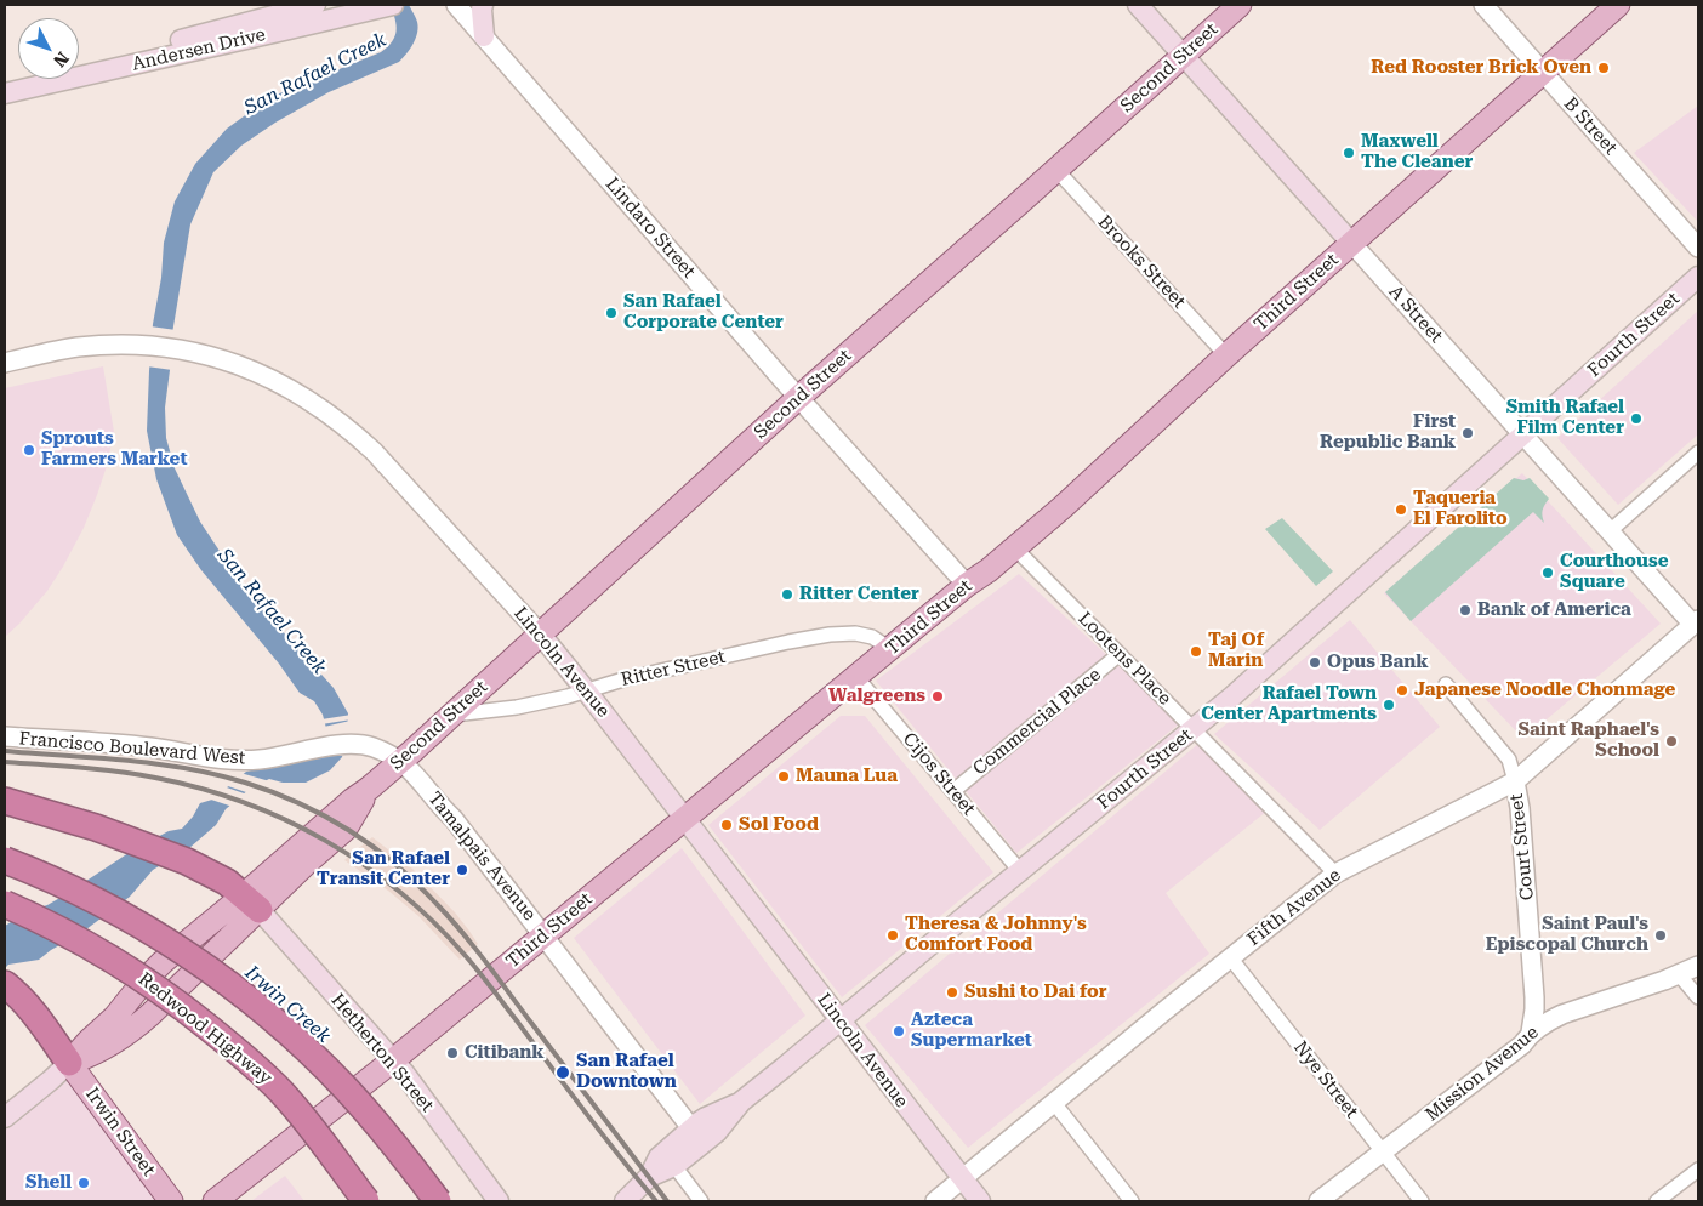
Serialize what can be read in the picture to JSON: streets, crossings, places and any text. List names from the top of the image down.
{
  "streets": {
    "highway": ["Redwood Highway"],
    "main road": [
      "Andersen Drive",
      "Second Street",
      "Third Street",
      "A Street",
      "Fourth Street",
      "Lincoln Avenue",
      "Hetherton Street",
      "Irwin Street"
    ],
    "street": [
      "B Street",
      "Lindaro Street",
      "Brooks Street",
      "Lootens Place",
      "Ritter Street",
      "Commercial Place",
      "Francisco Boulevard West",
      "Cijos Street",
      "Court Street",
      "Tamalpais Avenue",
      "Fifth Avenue",
      "Mission Avenue",
      "Nye Street"
    ]
  },
  "crossings": [
    ["Second Street", "Lindaro Street"],
    ["Second Street", "Brooks Street"],
    ["Second Street", "A Street"],
    ["Second Street", "Lincoln Avenue"],
    ["Second Street", "Ritter Street"],
    ["Second Street", "Francisco Boulevard West"],
    ["Second Street", "Tamalpais Avenue"],
    ["Second Street", "Hetherton Street"],
    ["Second Street", "Irwin Street"],
    ["B Street", "Third Street"],
    ["Lindaro Street", "Third Street"],
    ["Brooks Street", "Third Street"],
    ["Third Street", "A Street"],
    ["Third Street", "Lootens Place"],
    ["Third Street", "Lincoln Avenue"],
    ["Third Street", "Ritter Street"],
    ["Third Street", "Cijos Street"],
    ["Third Street", "Tamalpais Avenue"],
    ["Third Street", "Hetherton Street"],
    ["A Street", "Fourth Street"],
    ["A Street", "Fifth Avenue"],
    ["Fourth Street", "Lootens Place"],
    ["Fourth Street", "Lincoln Avenue"],
    ["Fourth Street", "Cijos Street"],
    ["Fourth Street", "Tamalpais Avenue"],
    ["Lootens Place", "Commercial Place"],
    ["Lootens Place", "Fifth Avenue"],
    ["Lincoln Avenue", "Ritter Street"],
    ["Lincoln Avenue", "Fifth Avenue"],
    ["Commercial Place", "Cijos Street"],
    ["Francisco Boulevard West", "Tamalpais Avenue"],
    ["Court Street", "Fifth Avenue"],
    ["Court Street", "Mission Avenue"],
    ["Fifth Avenue", "Nye Street"],
    ["Mission Avenue", "Nye Street"]
  ],
  "water": ["San Rafael Creek", "Irwin Creek"],
  "places": [
    "Red Rooster Brick Oven",
    "Maxwell The Cleaner",
    "San Rafael Corporate Center",
    "Smith Rafael Film Center",
    "First Republic Bank",
    "Sprouts Farmers Market",
    "Taqueria El Farolito",
    "Courthouse Square",
    "Ritter Center",
    "Bank of America",
    "Taj Of Marin",
    "Opus Bank",
    "Japanese Noodle Chonmage",
    "Walgreens",
    "Rafael Town Center Apartments",
    "Saint Raphael's School",
    "Mauna Lua",
    "Sol Food",
    "San Rafael Transit Center",
    "Theresa & Johnny's Comfort Food",
    "Saint Paul's Episcopal Church",
    "Sushi to Dai for",
    "Azteca Supermarket",
    "Citibank",
    "San Rafael Downtown",
    "Shell"
  ],
  "north": "bottom right"
}
